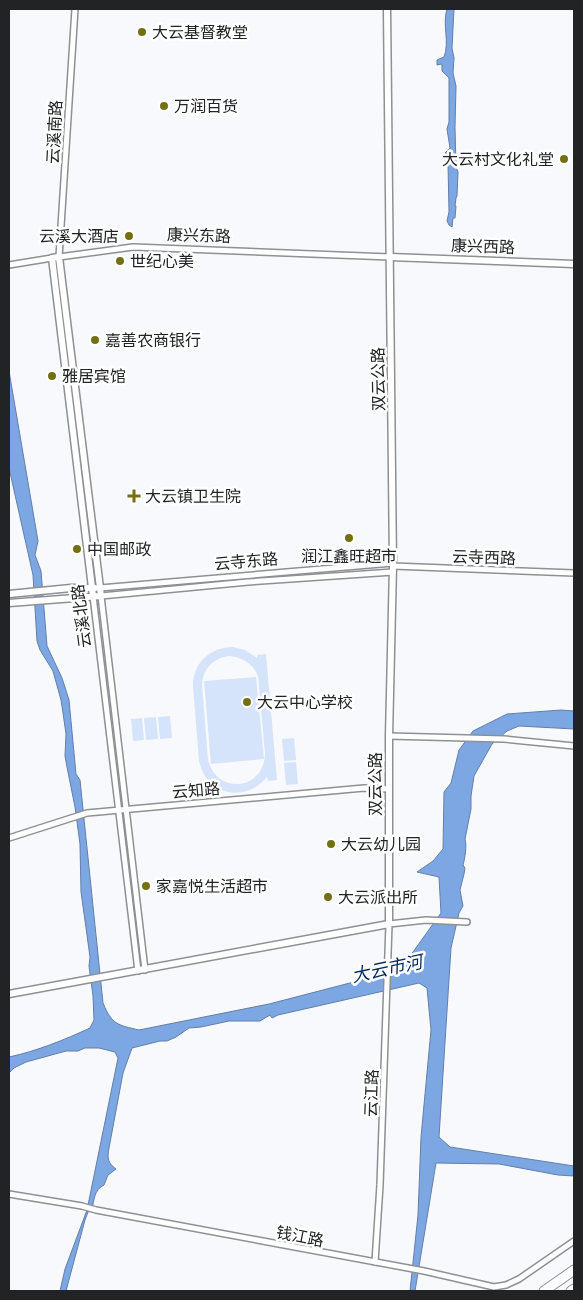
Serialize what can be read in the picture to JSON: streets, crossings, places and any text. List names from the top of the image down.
{
  "streets": {
    "street": [
      "云溪南路",
      "康兴东路",
      "康兴西路",
      "双云公路",
      "云寺西路",
      "云寺东路",
      "云溪北路",
      "云知路",
      "云江路",
      "钱江路"
    ]
  },
  "crossings": [
    ["云溪南路", "康兴东路"],
    ["云溪南路", "云溪北路"],
    ["康兴东路", "康兴西路"],
    ["康兴东路", "双云公路"],
    ["康兴东路", "云溪北路"],
    ["康兴西路", "双云公路"],
    ["双云公路", "云寺西路"],
    ["双云公路", "云寺东路"],
    ["双云公路", "云知路"],
    ["双云公路", "云江路"],
    ["云寺西路", "云寺东路"],
    ["云寺东路", "云溪北路"],
    ["云溪北路", "云知路"],
    ["云江路", "钱江路"]
  ],
  "water": ["大云市河"],
  "places": {
    "other": [
      "大云基督教堂",
      "万润百货",
      "大云村文化礼堂",
      "云溪大酒店",
      "世纪心美",
      "嘉善农商银行",
      "雅居宾馆",
      "润江鑫旺超市",
      "中国邮政",
      "大云中心学校",
      "大云幼儿园",
      "家嘉悦生活超市",
      "大云派出所"
    ],
    "health": ["大云镇卫生院"]
  }
}
